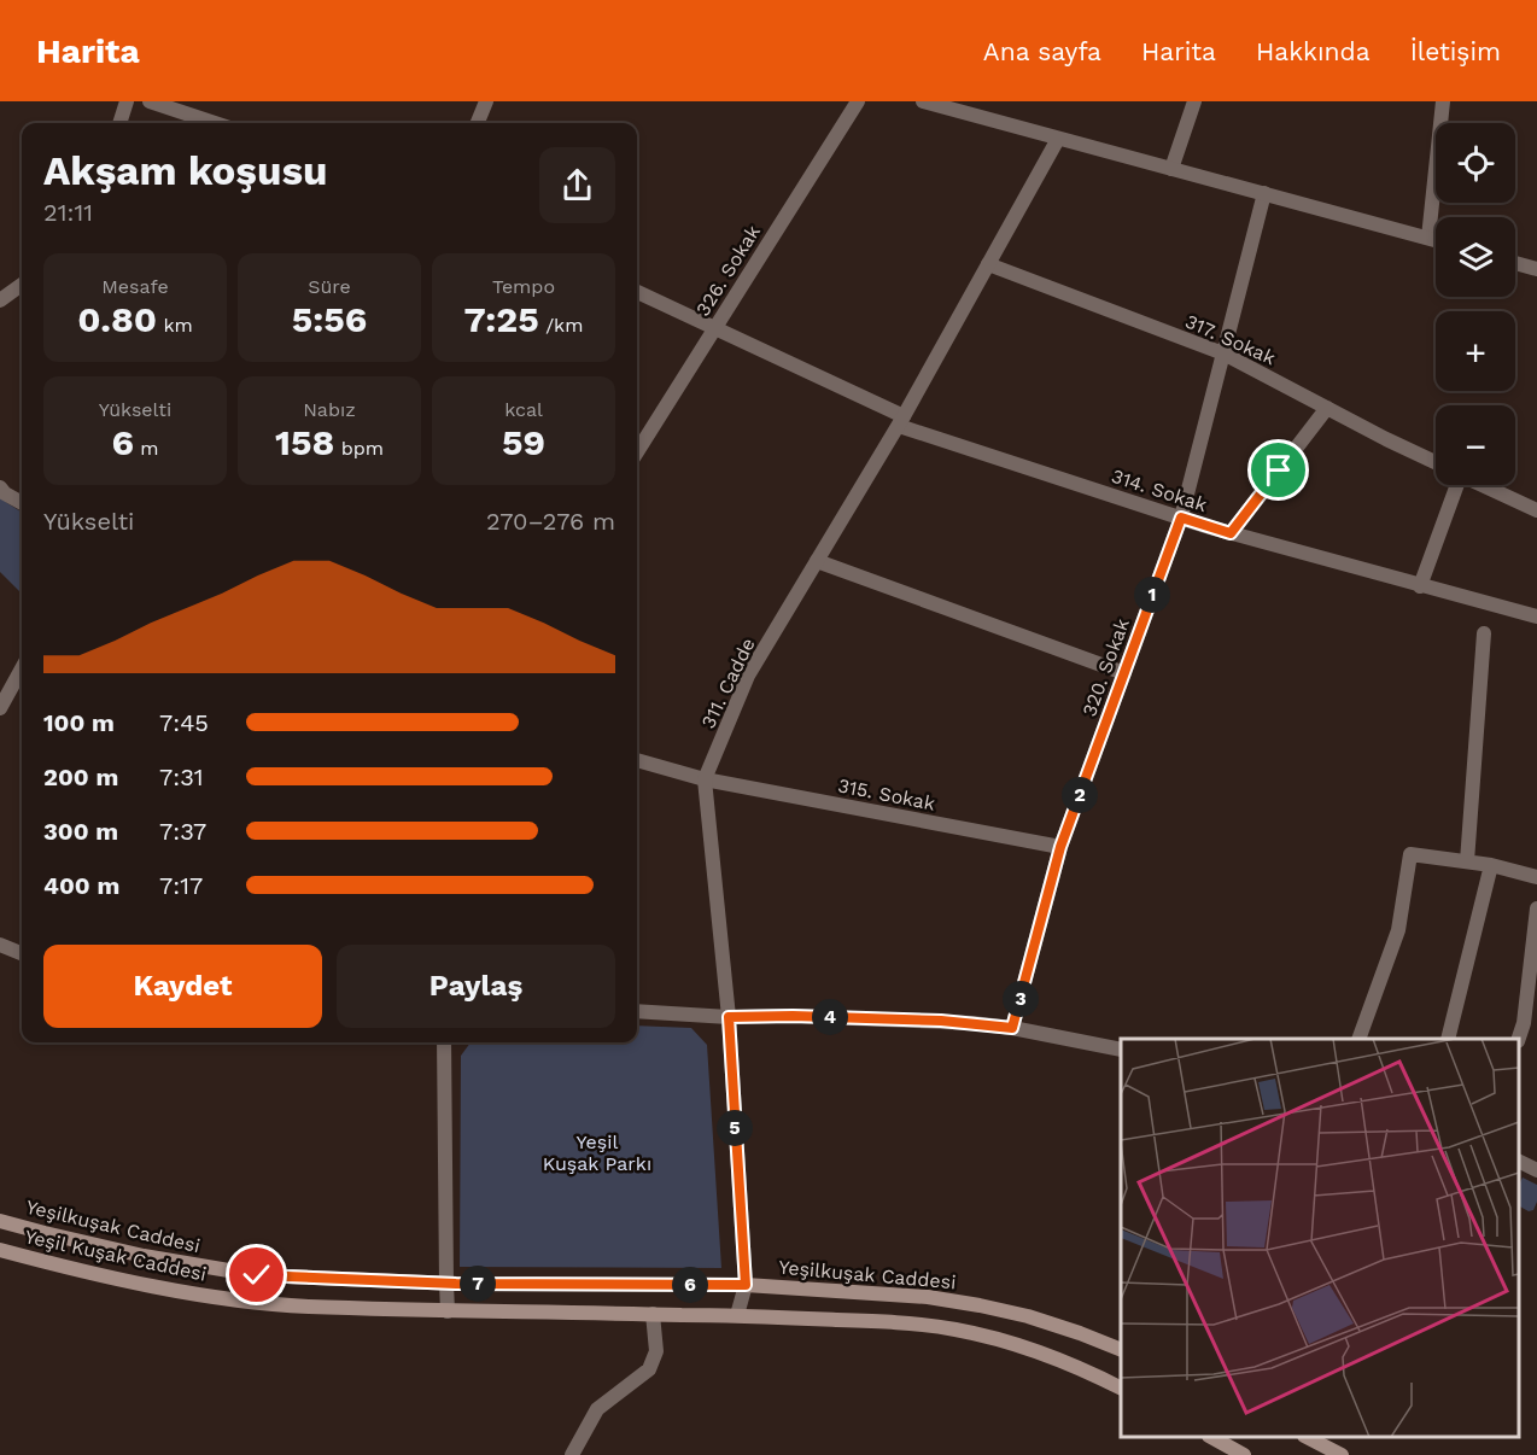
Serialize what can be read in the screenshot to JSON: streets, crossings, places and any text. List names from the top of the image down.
{
  "streets": {
    "main road": ["Yeşilkuşak Caddesi", "Yeşil Kuşak Caddesi"],
    "street": [
      "326. Sokak",
      "317. Sokak",
      "314. Sokak",
      "320. Sokak",
      "311. Cadde",
      "315. Sokak"
    ]
  },
  "crossings": [
    ["326. Sokak", "314. Sokak"],
    ["317. Sokak", "320. Sokak"],
    ["317. Sokak", "311. Cadde"],
    ["314. Sokak", "320. Sokak"],
    ["314. Sokak", "311. Cadde"],
    ["320. Sokak", "315. Sokak"],
    ["311. Cadde", "315. Sokak"],
    ["311. Cadde", "Yeşilkuşak Caddesi"],
    ["311. Cadde", "Yeşil Kuşak Caddesi"]
  ],
  "parks": ["Yeşil Kuşak Parkı"],
  "page": {
    "header": "Harita",
    "nav": [
      "Ana sayfa",
      "Harita",
      "Hakkında",
      "İletişim"
    ],
    "map_buttons": ["+", "−"],
    "heading": ["Akşam koşusu", "21:11"],
    "stats": [
      ["Mesafe", "0.80 km"],
      ["Süre", "5:56"],
      ["Tempo", "7:25 /km"],
      ["Yükselti", "6 m"],
      ["Nabız", "158 bpm"],
      ["kcal", "59"]
    ],
    "chart": ["Yükselti", "270–276 m"],
    "pins": [
      "1",
      "2",
      "3",
      "4",
      "5",
      "7",
      "6"
    ],
    "list": [
      {
        "name": "100 m",
        "note": "7:45"
      },
      {
        "name": "200 m",
        "note": "7:31"
      },
      {
        "name": "300 m",
        "note": "7:37"
      },
      {
        "name": "400 m",
        "note": "7:17"
      }
    ],
    "buttons": ["Kaydet", "Paylaş"]
  }
}
